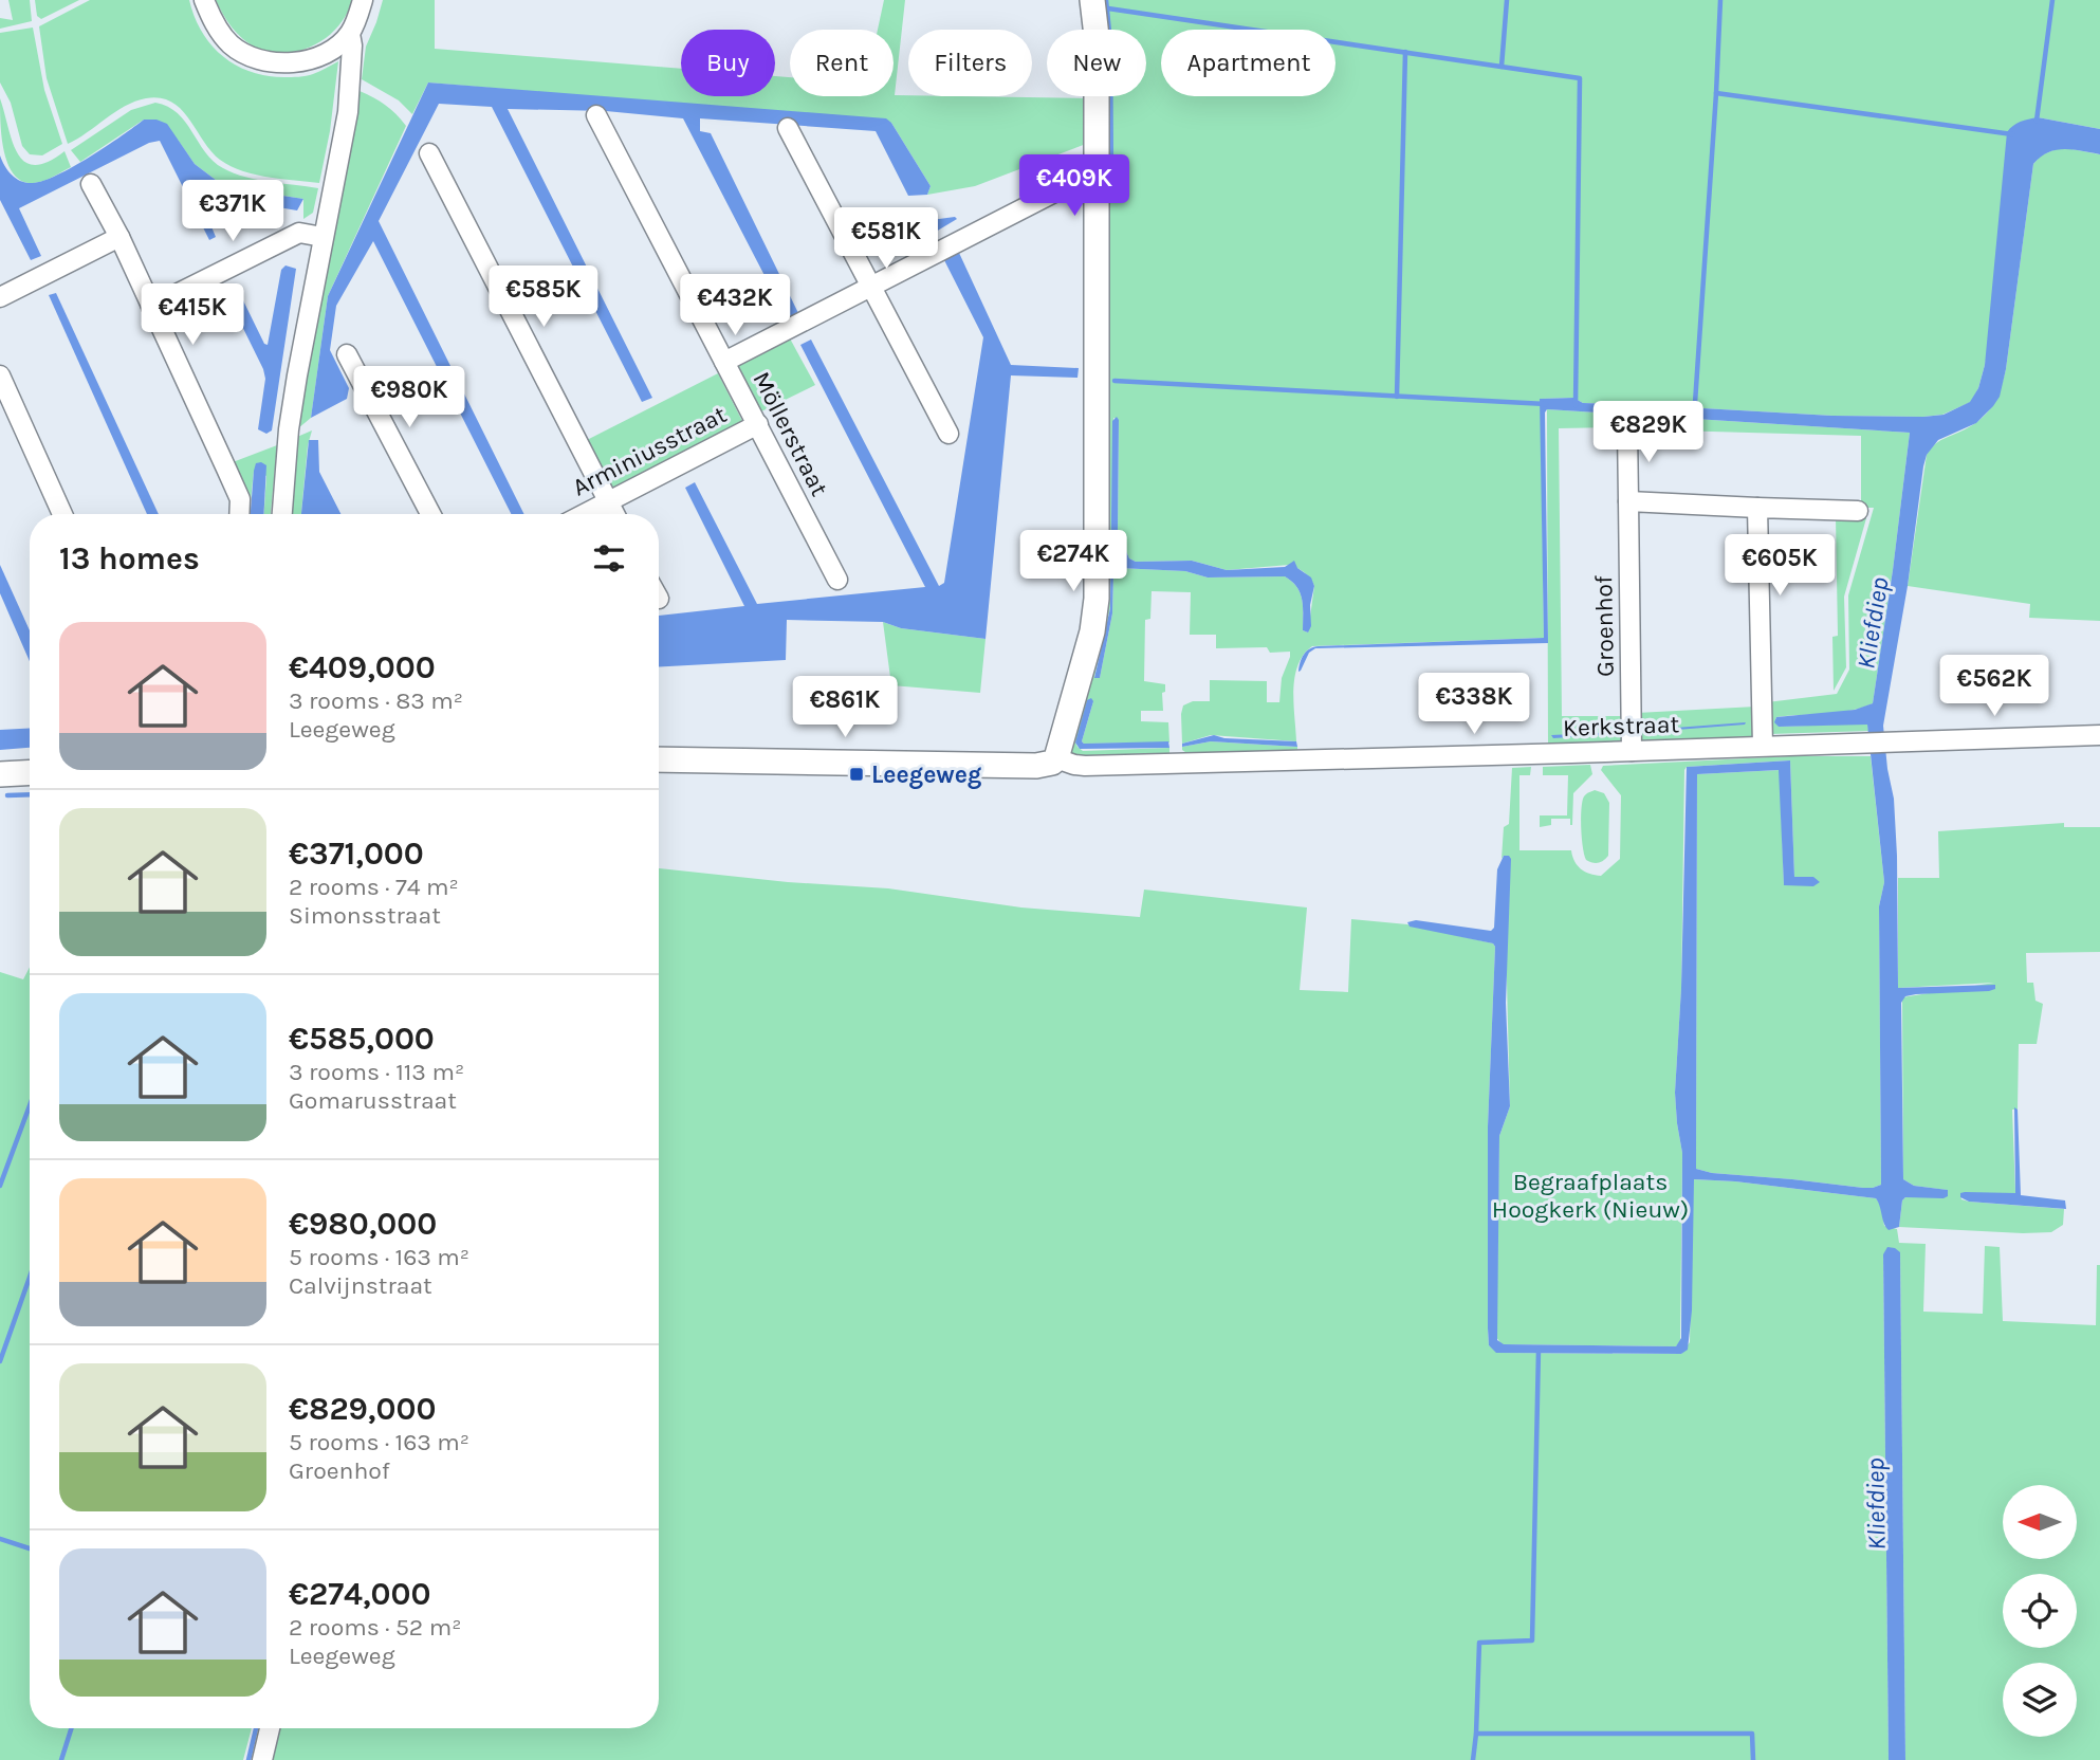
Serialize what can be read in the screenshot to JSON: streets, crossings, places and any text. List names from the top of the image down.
{
  "streets": {
    "street": [
      "Möllerstraat",
      "Arminiusstraat",
      "Groenhof",
      "Kerkstraat"
    ]
  },
  "crossings": [
    ["Möllerstraat", "Arminiusstraat"],
    ["Groenhof", "Kerkstraat"]
  ],
  "water": ["Kliefdiep"],
  "parks": ["Begraafplaats Hoogkerk (Nieuw)"],
  "places": {
    "transit": ["Leegeweg"]
  },
  "north": "left",
  "page": {
    "chip": [
      "Buy",
      "Rent",
      "Filters",
      "New",
      "Apartment"
    ],
    "price": [
      "€409K",
      "€371K",
      "€581K",
      "€585K",
      "€432K",
      "€415K",
      "€980K",
      "€829K",
      "€274K",
      "€605K",
      "€562K",
      "€338K",
      "€861K"
    ],
    "heading": "13 homes",
    "list": [
      {
        "name": "€409,000",
        "note": "3 rooms · 83 m² · Leegeweg"
      },
      {
        "name": "€371,000",
        "note": "2 rooms · 74 m² · Simonsstraat"
      },
      {
        "name": "€585,000",
        "note": "3 rooms · 113 m² · Gomarusstraat"
      },
      {
        "name": "€980,000",
        "note": "5 rooms · 163 m² · Calvijnstraat"
      },
      {
        "name": "€829,000",
        "note": "5 rooms · 163 m² · Groenhof"
      },
      {
        "name": "€274,000",
        "note": "2 rooms · 52 m² · Leegeweg"
      }
    ]
  }
}
